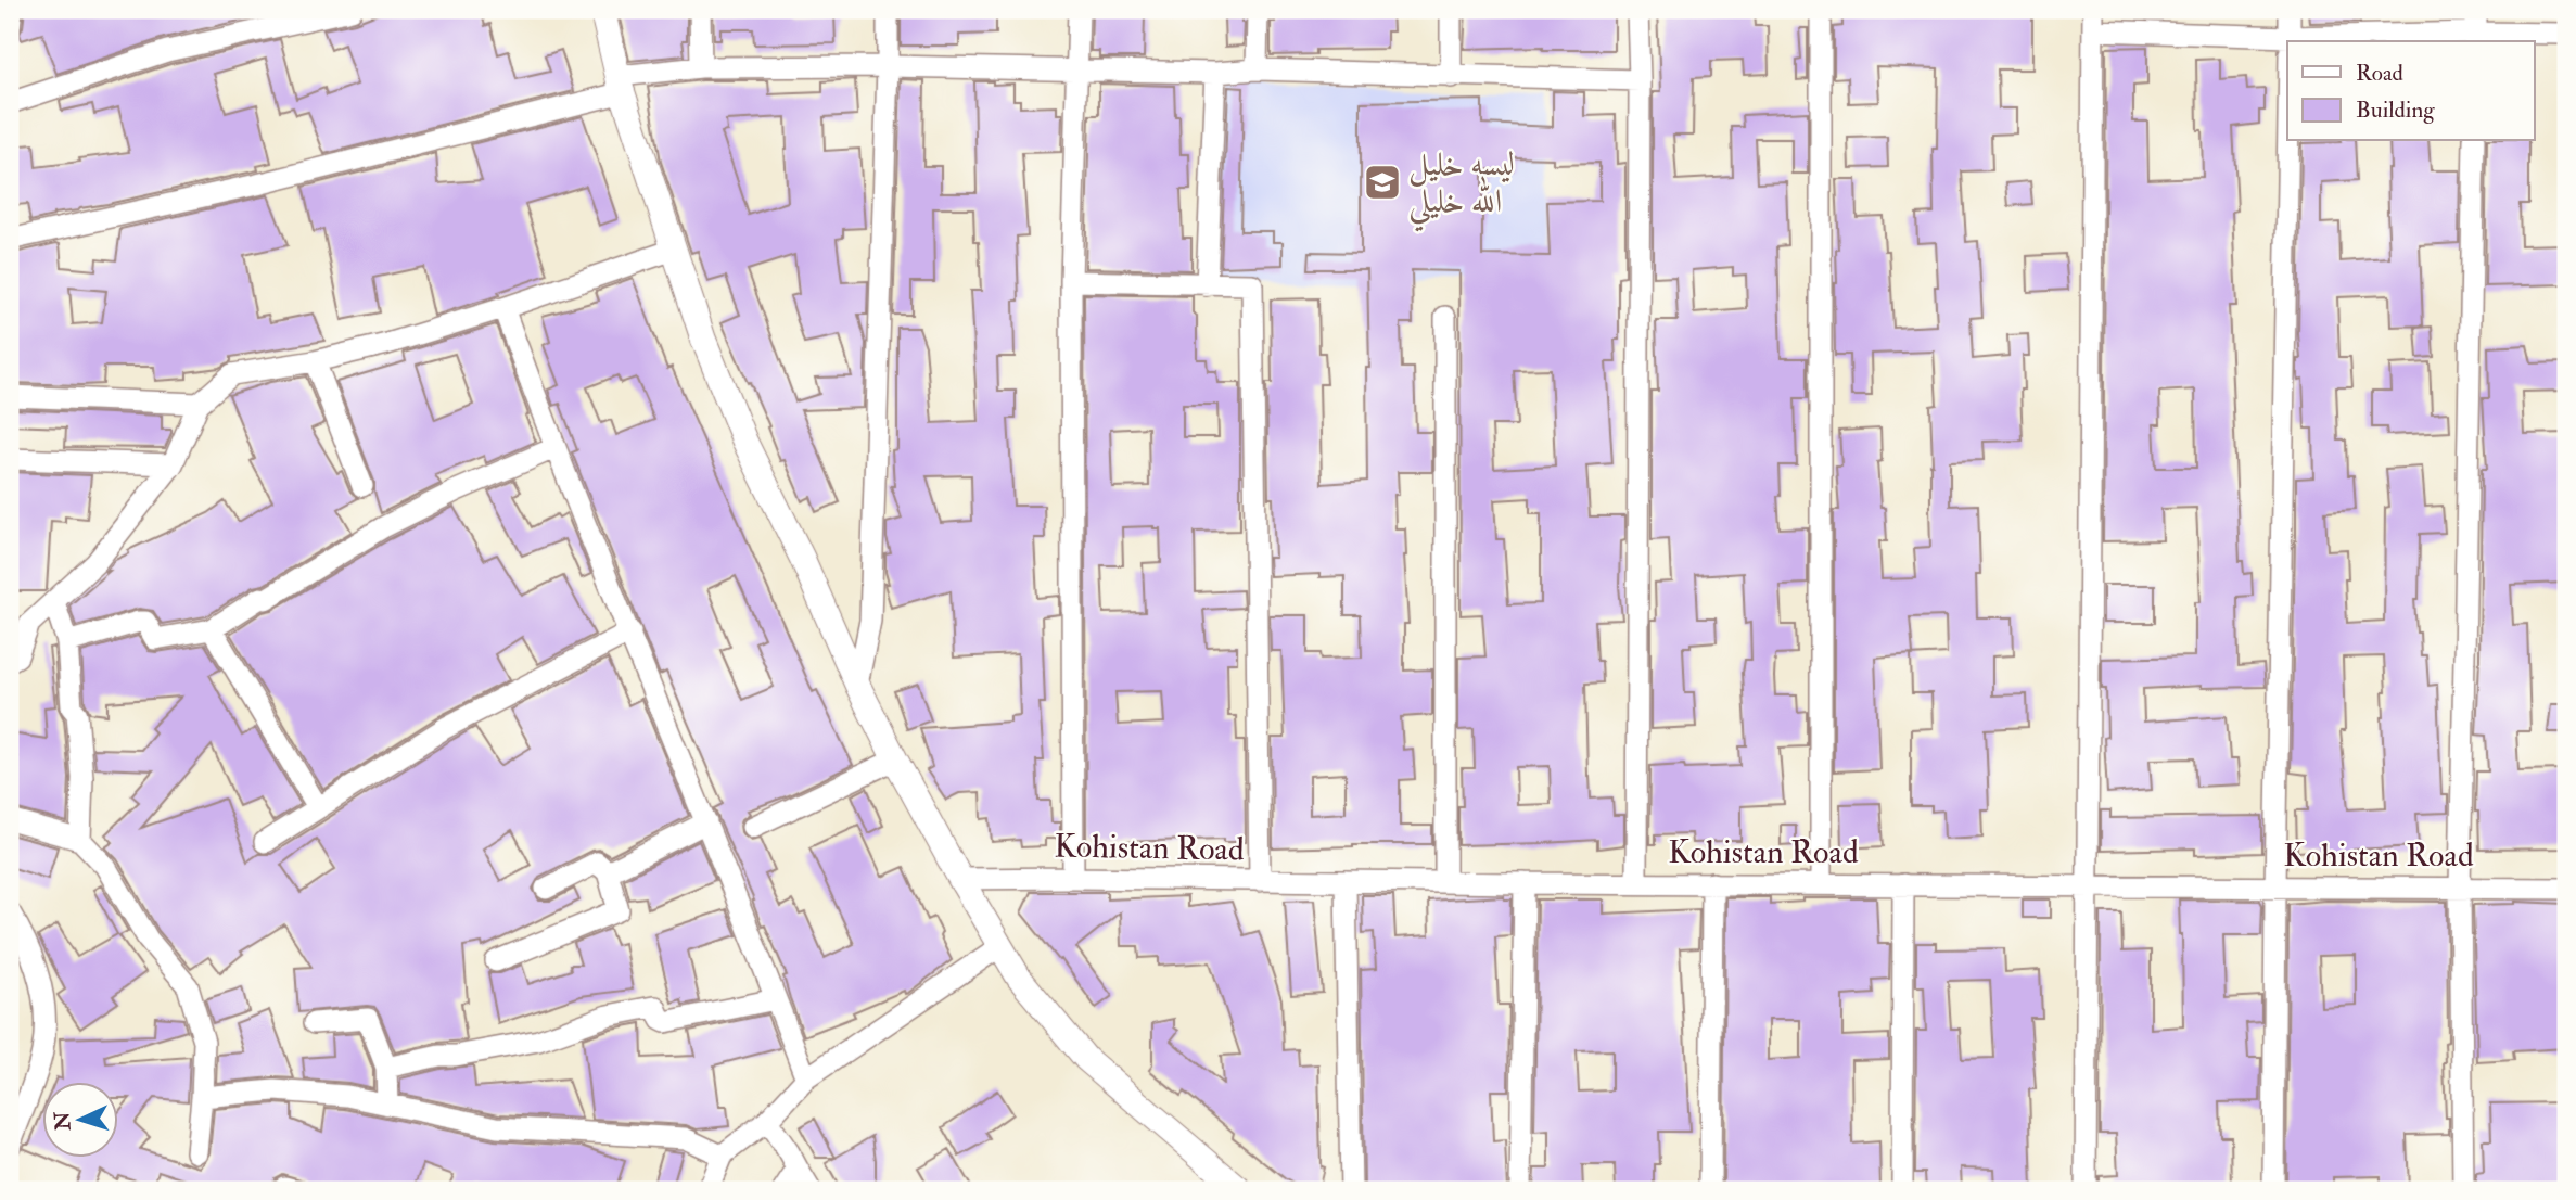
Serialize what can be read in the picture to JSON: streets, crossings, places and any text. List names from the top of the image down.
{
  "streets": {
    "street": ["Kohistan Road"]
  },
  "places": {
    "school or university": ["ليسه خليل الله خليلي"]
  },
  "legend": ["Road", "Building"],
  "north": "left"
}
